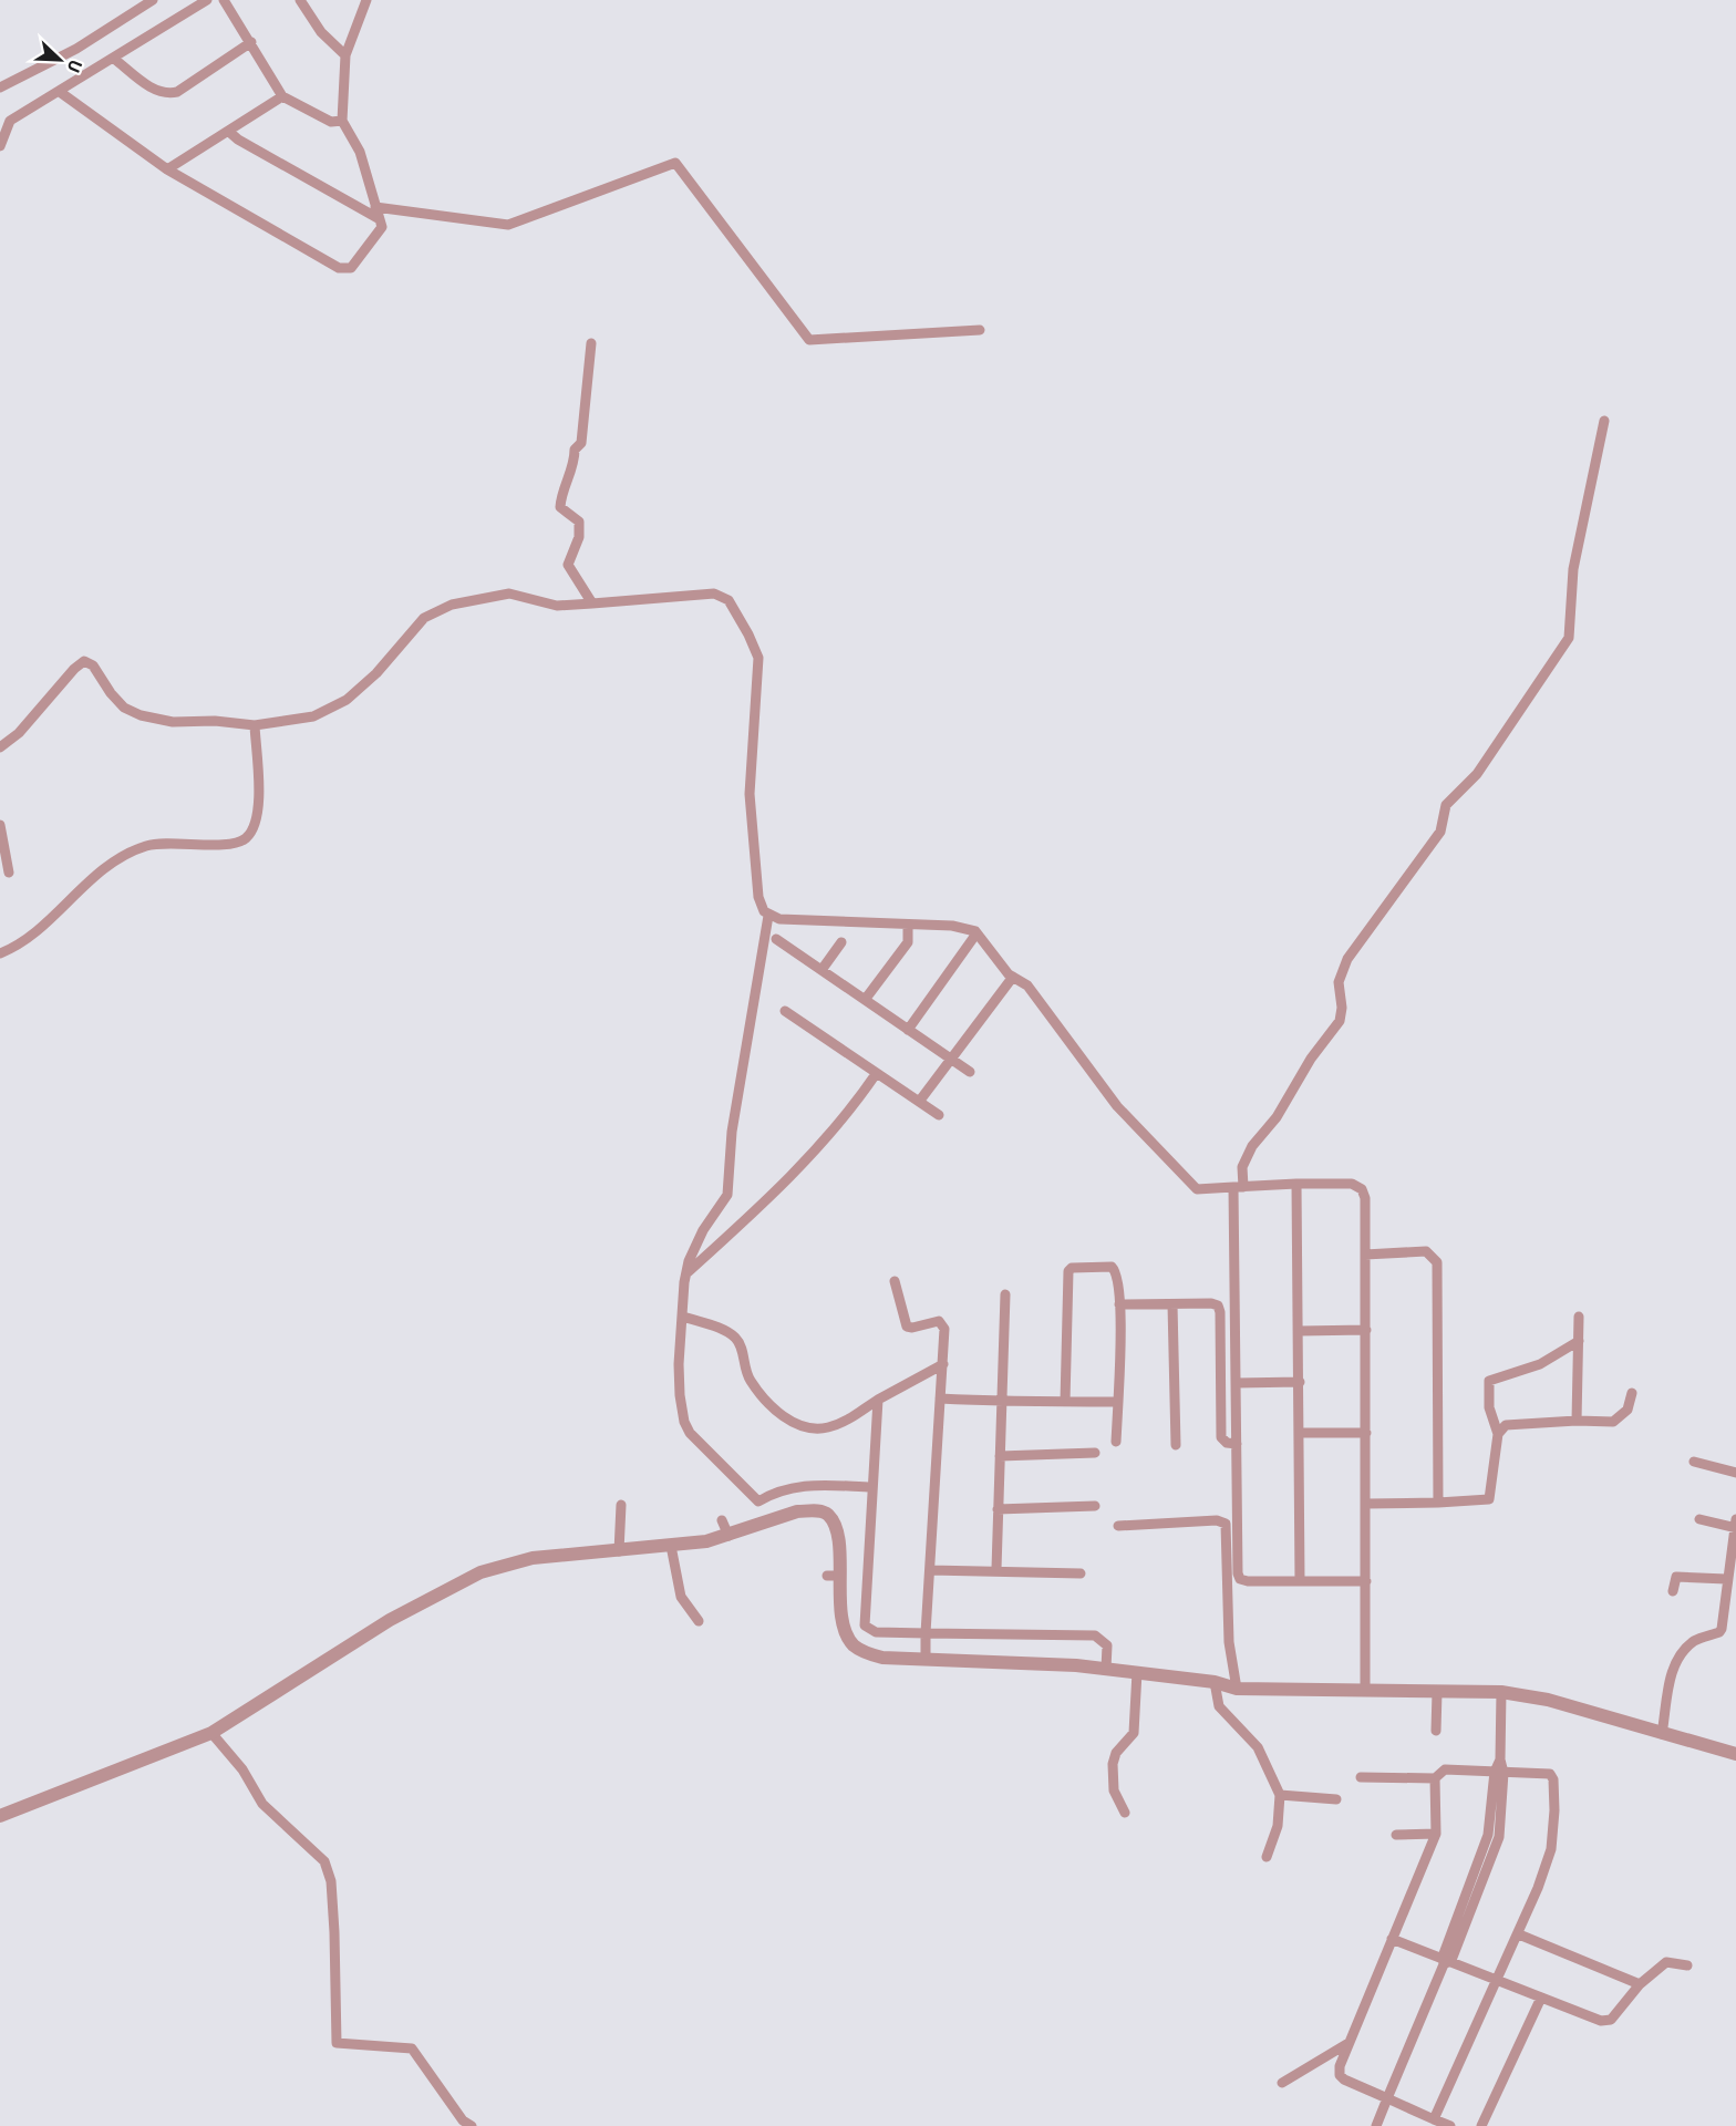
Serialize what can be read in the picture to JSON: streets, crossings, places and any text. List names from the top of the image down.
{
  "north": "bottom right"
}
